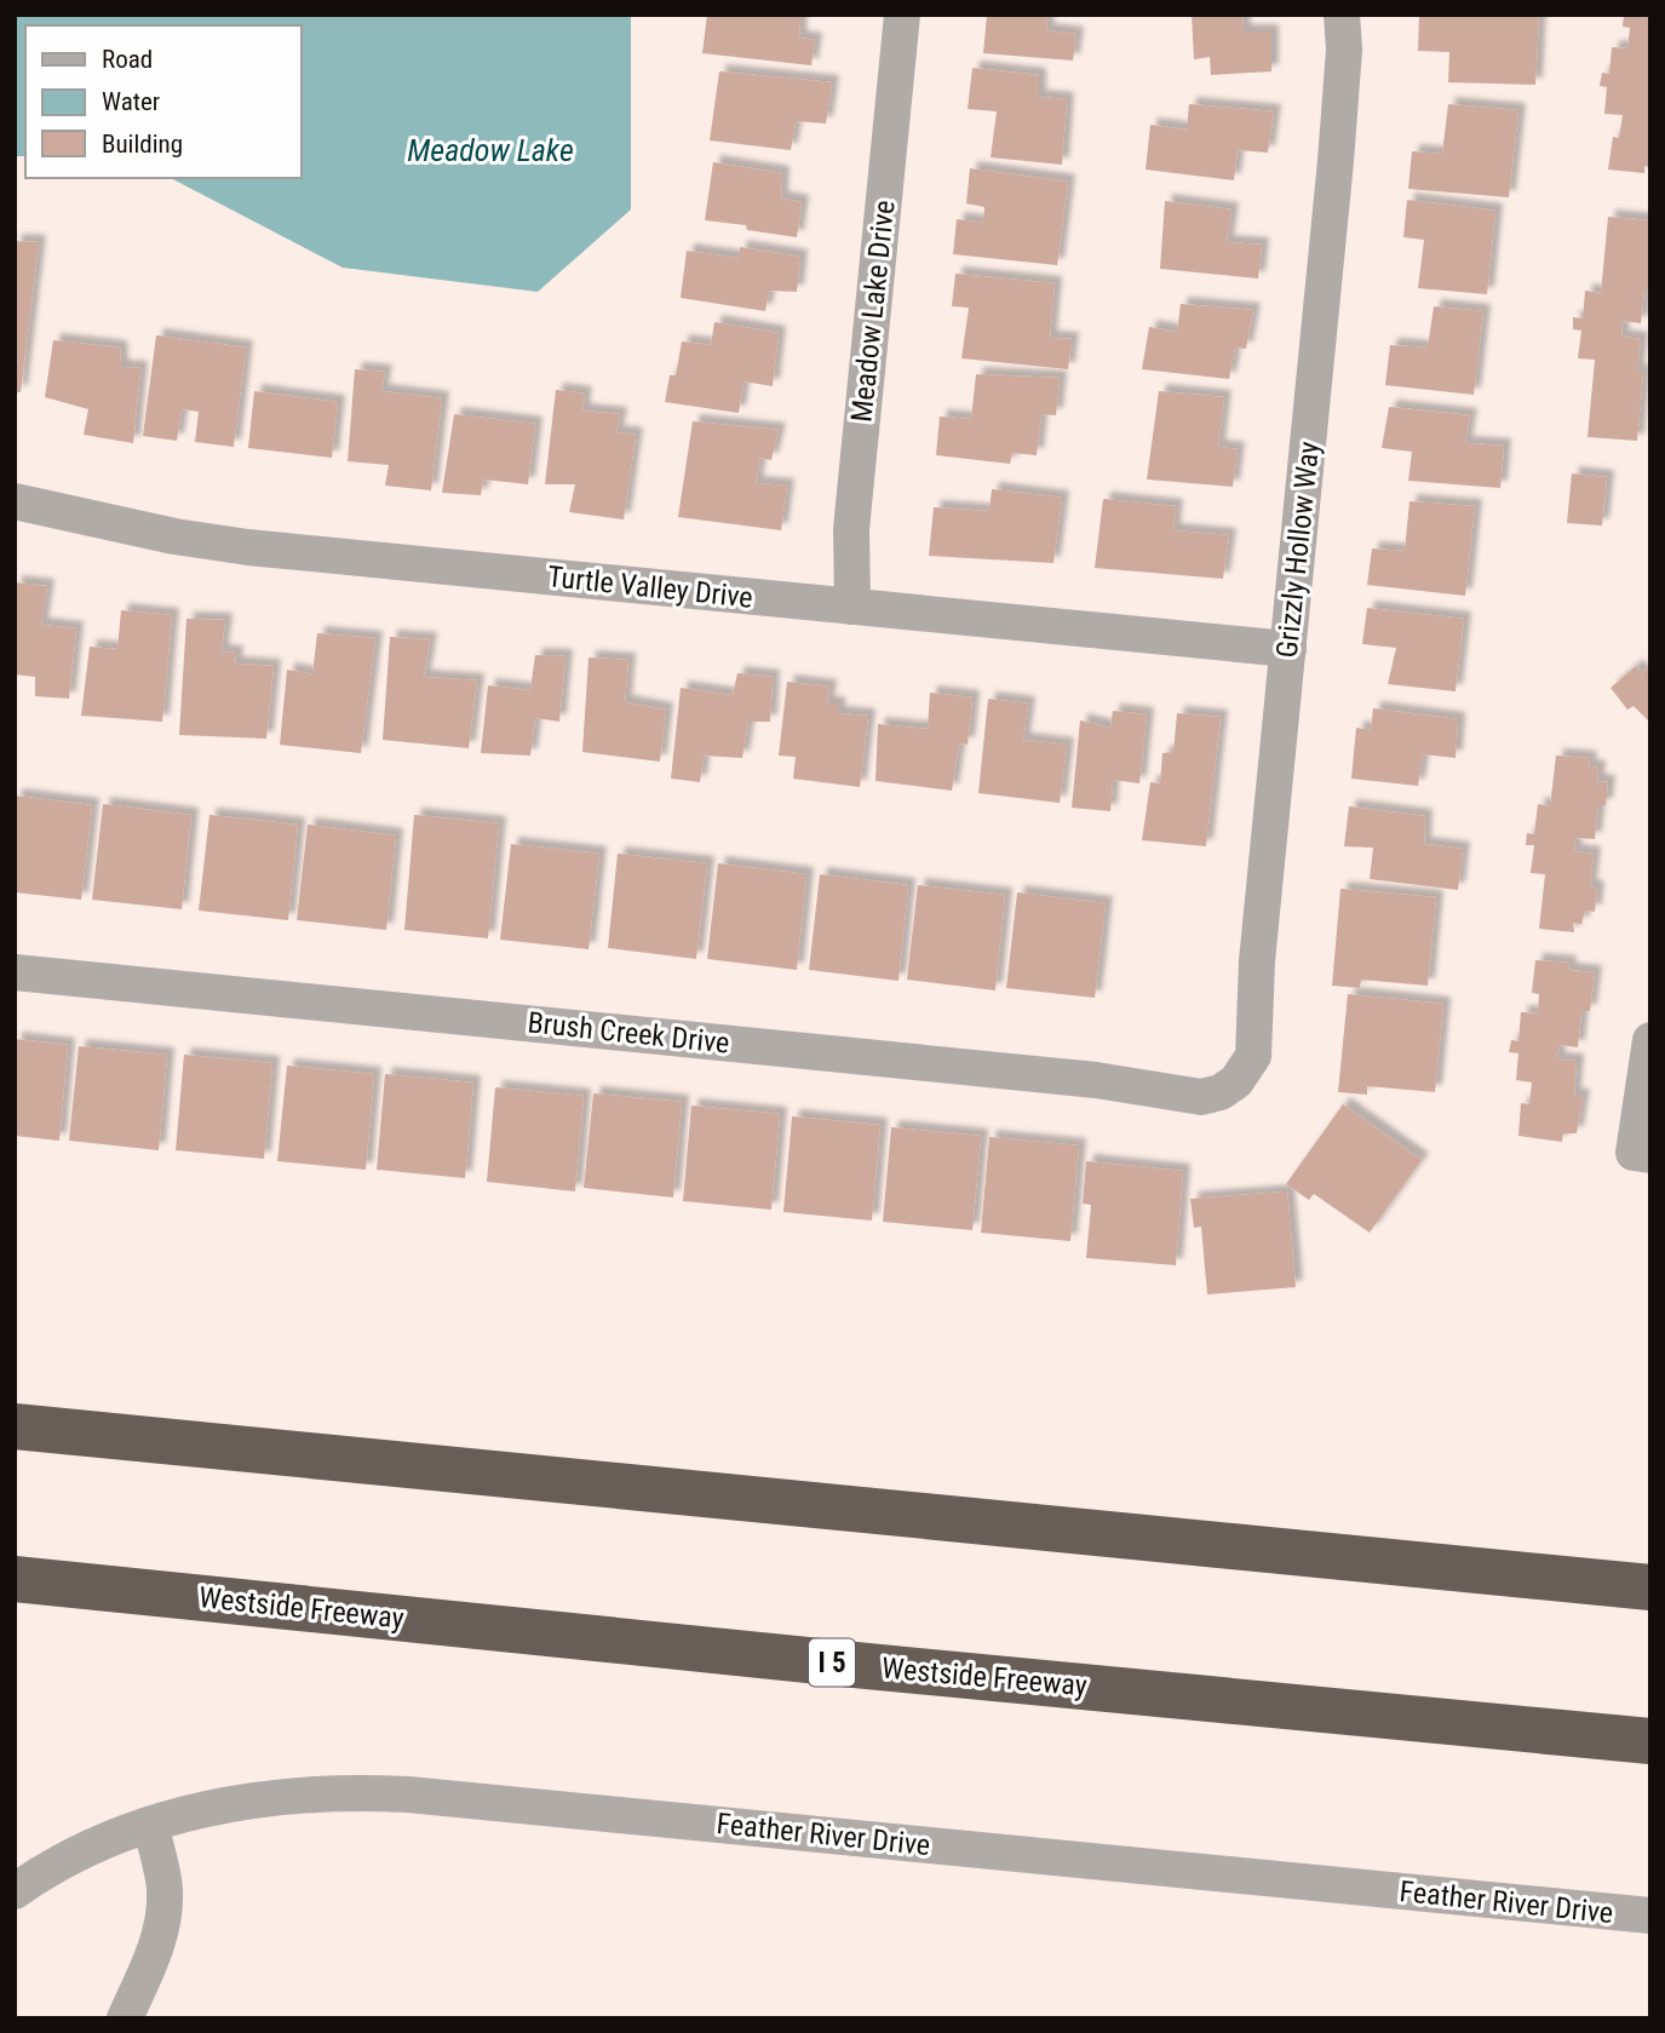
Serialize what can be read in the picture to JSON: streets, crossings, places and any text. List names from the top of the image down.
{
  "streets": {
    "highway": ["Westside Freeway", "I 5"],
    "street": [
      "Meadow Lake Drive",
      "Grizzly Hollow Way",
      "Turtle Valley Drive",
      "Brush Creek Drive",
      "Feather River Drive"
    ]
  },
  "crossings": [
    ["Meadow Lake Drive", "Turtle Valley Drive"],
    ["Grizzly Hollow Way", "Turtle Valley Drive"],
    ["Grizzly Hollow Way", "Brush Creek Drive"]
  ],
  "water": ["Meadow Lake"],
  "legend": ["Road", "Water", "Building"]
}
